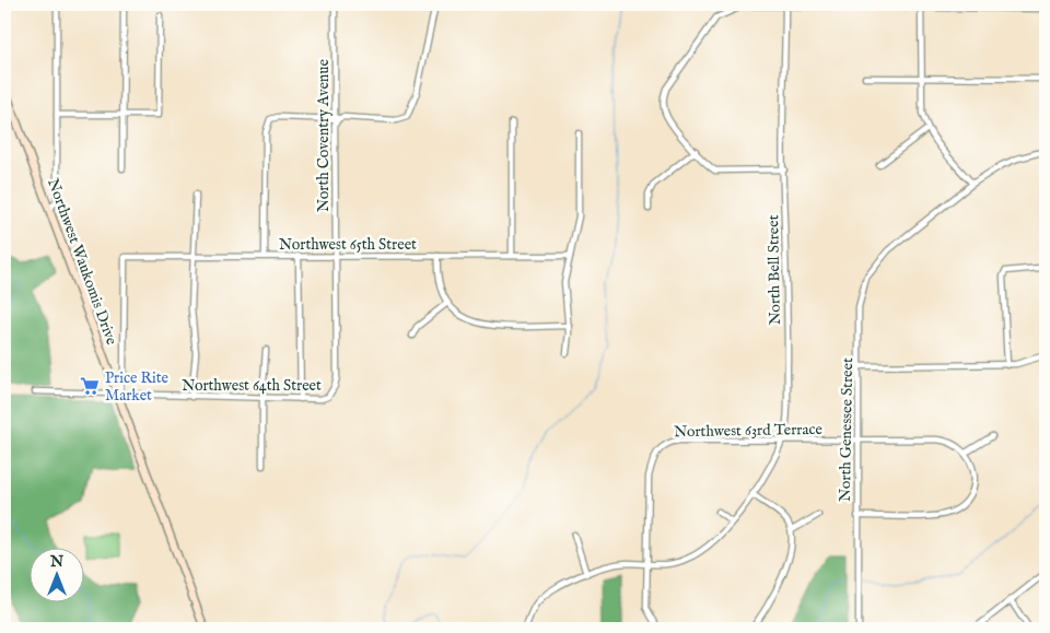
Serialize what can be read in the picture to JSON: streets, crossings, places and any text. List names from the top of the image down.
{
  "streets": {
    "main road": ["Northwest Waukomis Drive"],
    "street": [
      "North Coventry Avenue",
      "Northwest 65th Street",
      "North Bell Street",
      "Northwest 64th Street",
      "Northwest 63rd Terrace",
      "North Genessee Street"
    ]
  },
  "crossings": [
    ["North Coventry Avenue", "Northwest 65th Street"],
    ["North Coventry Avenue", "Northwest 64th Street"],
    ["Northwest 65th Street", "Northwest Waukomis Drive"],
    ["Northwest 65th Street", "Northwest 64th Street"],
    ["Northwest Waukomis Drive", "Northwest 64th Street"],
    ["North Bell Street", "Northwest 63rd Terrace"],
    ["Northwest 63rd Terrace", "North Genessee Street"]
  ],
  "places": {
    "supermarket": ["Price Rite Market"]
  },
  "north": "top"
}
